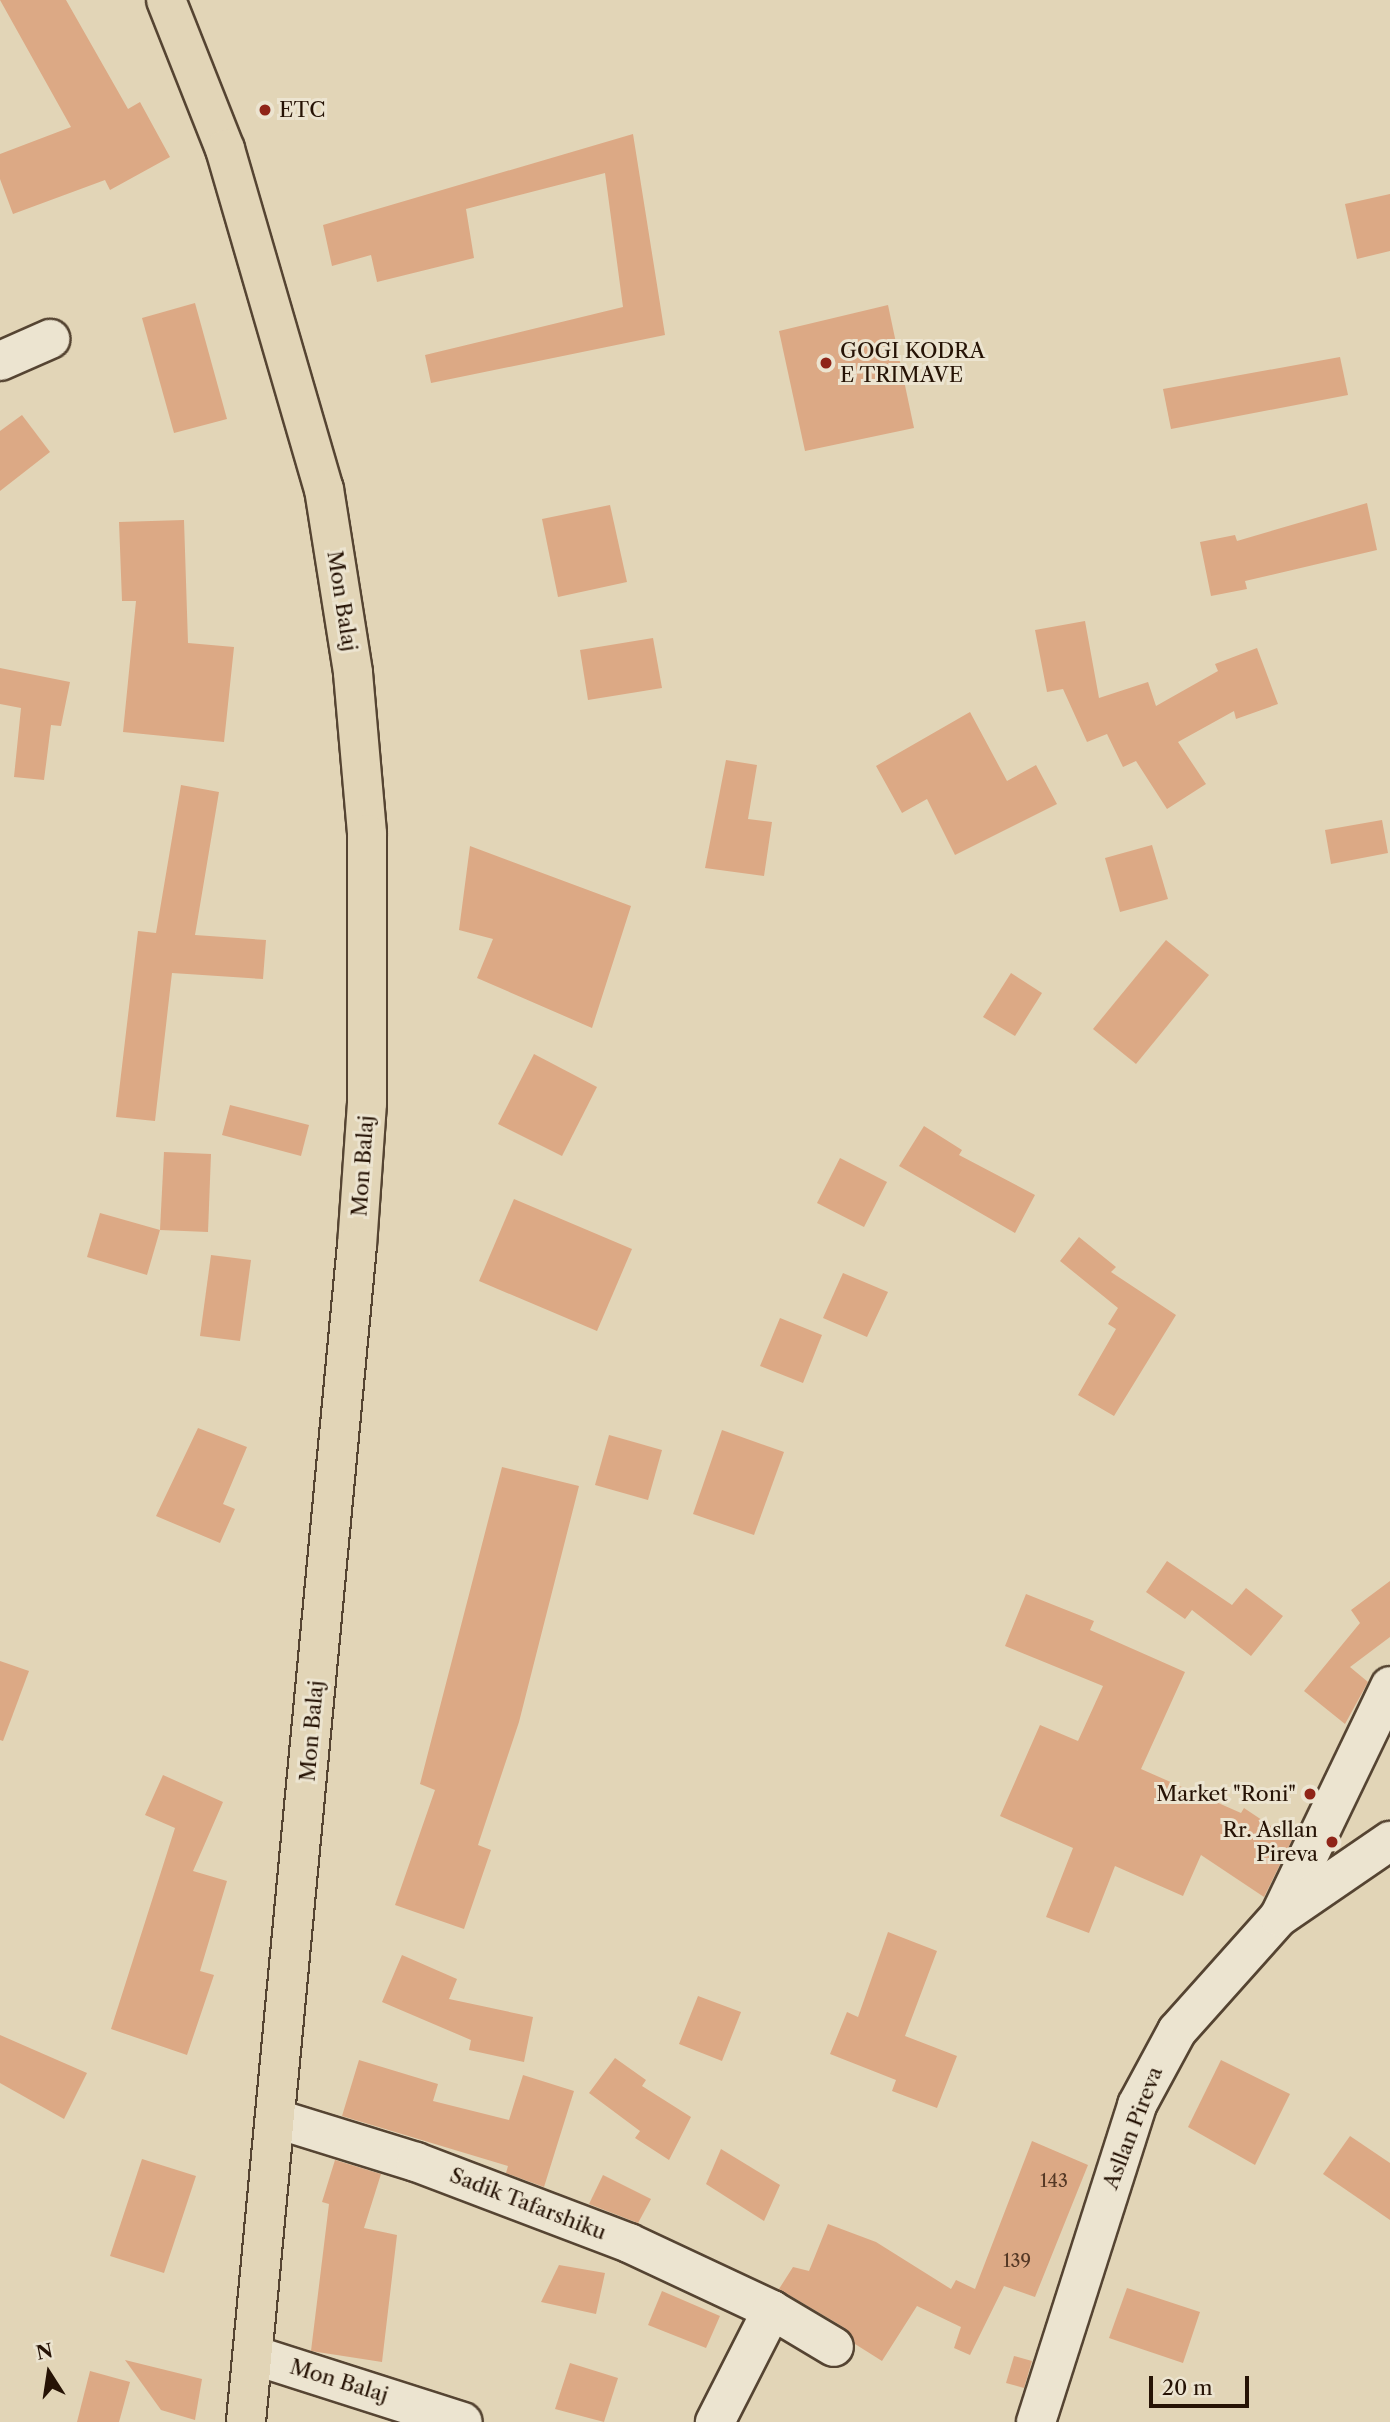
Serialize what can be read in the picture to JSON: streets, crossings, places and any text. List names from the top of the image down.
{
  "streets": {
    "main road": ["Mon Balaj"],
    "street": ["Asllan Pireva", "Sadik Tafarshiku"]
  },
  "crossings": [
    ["Mon Balaj", "Sadik Tafarshiku"]
  ],
  "places": [
    "ETC",
    "GOGI KODRA E TRIMAVE",
    "Market \"Roni\"",
    "Rr. Asllan Pireva"
  ],
  "house_numbers": ["143", "139"],
  "scale_bar": "20 m",
  "north": "top"
}
